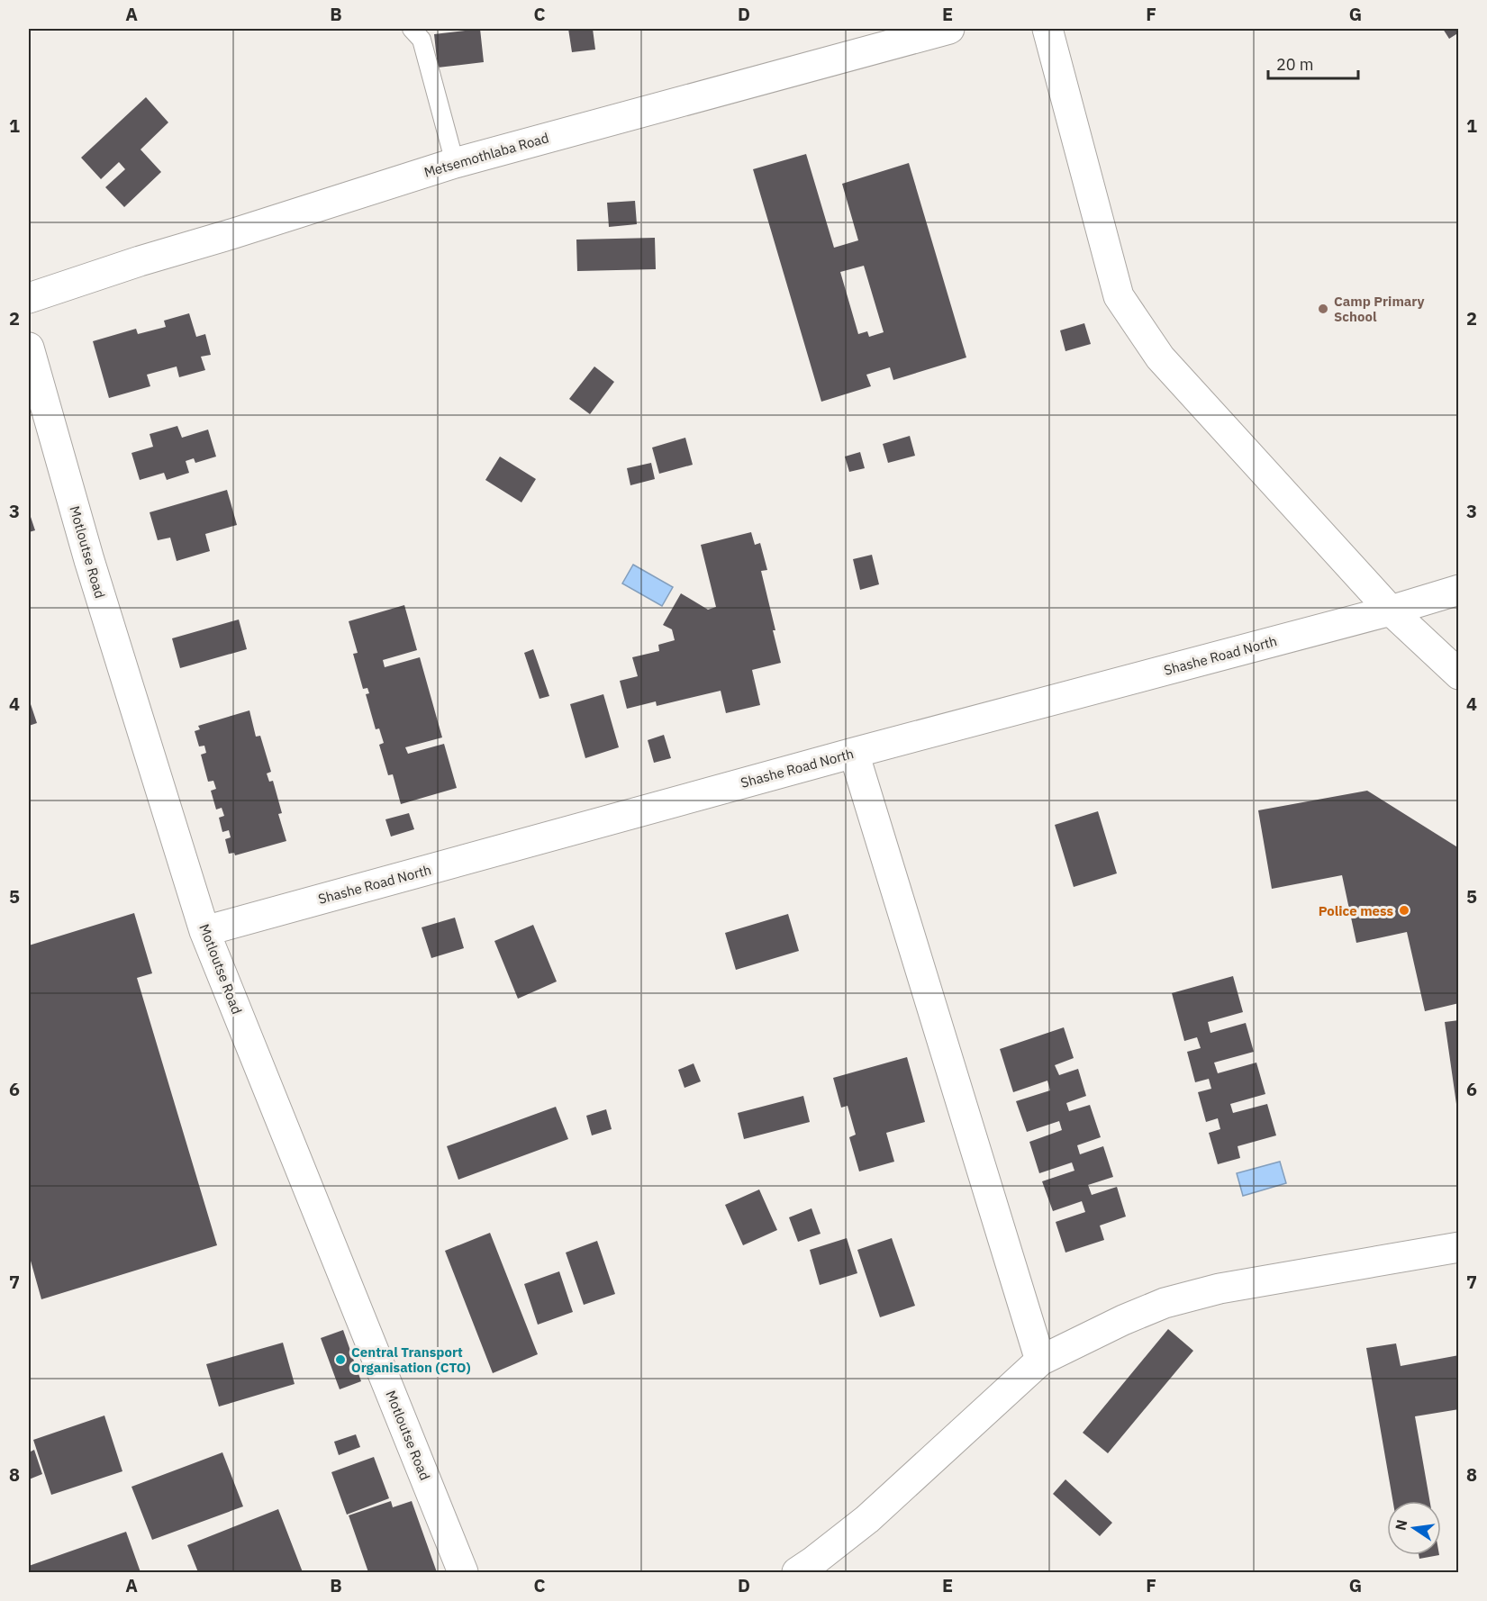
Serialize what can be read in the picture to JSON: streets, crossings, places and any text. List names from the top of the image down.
{
  "streets": {
    "street": ["Metsemothlaba Road", "Motloutse Road", "Shashe Road North"]
  },
  "crossings": [
    ["Motloutse Road", "Shashe Road North"]
  ],
  "places": ["Camp Primary School", "Police mess", "Central Transport Organisation (CTO)"],
  "scale_bar": "20 m",
  "north": "left",
  "grid": {
    "columns": [
      "A",
      "B",
      "C",
      "D",
      "E",
      "F",
      "G"
    ],
    "rows": [
      "1",
      "2",
      "3",
      "4",
      "5",
      "6",
      "7",
      "8"
    ]
  }
}
